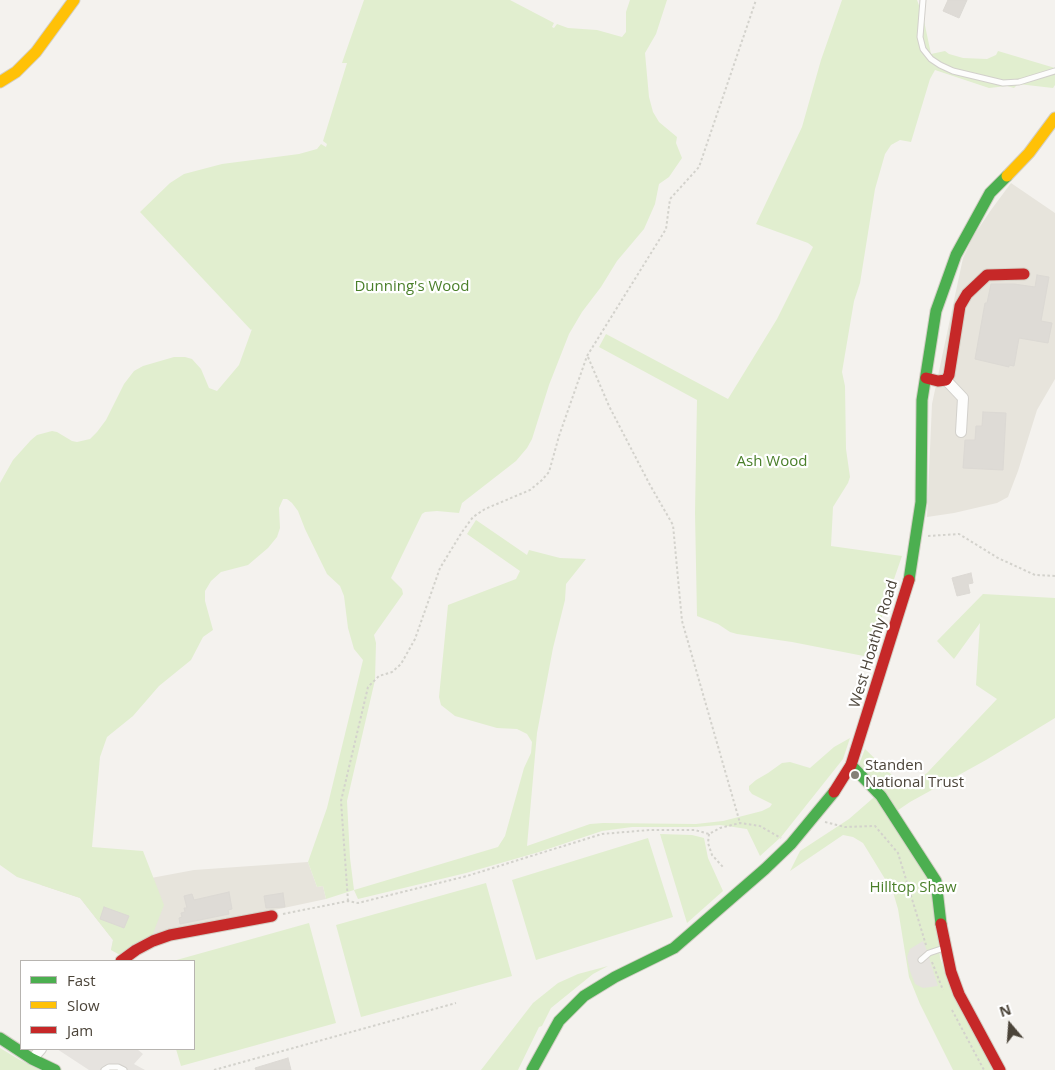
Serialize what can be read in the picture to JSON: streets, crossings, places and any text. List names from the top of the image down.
{
  "streets": {
    "street": ["West Hoathly Road"]
  },
  "parks": ["Dunning's Wood", "Ash Wood", "Hilltop Shaw"],
  "places": ["Standen National Trust"],
  "legend": ["Fast", "Slow", "Jam"],
  "north": "top"
}
